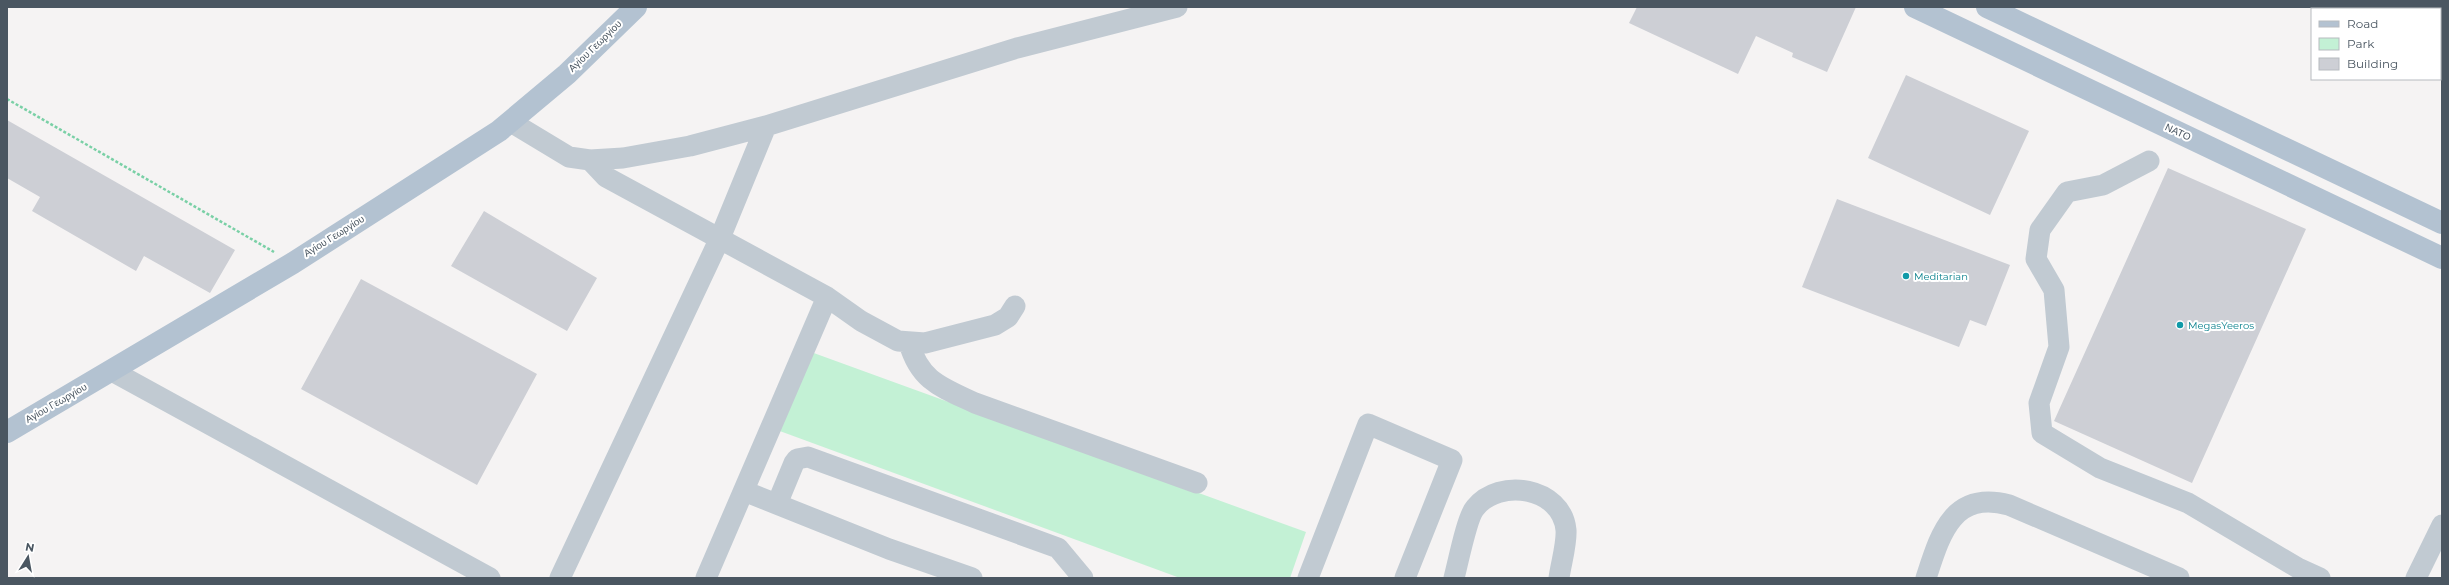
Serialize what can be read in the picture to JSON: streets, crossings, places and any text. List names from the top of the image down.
{
  "streets": {
    "main road": ["Αγίου Γεωργίου", "ΝΑΤΟ"]
  },
  "places": ["Meditarian", "MegasYeeros"],
  "legend": ["Road", "Park", "Building"],
  "north": "top"
}
